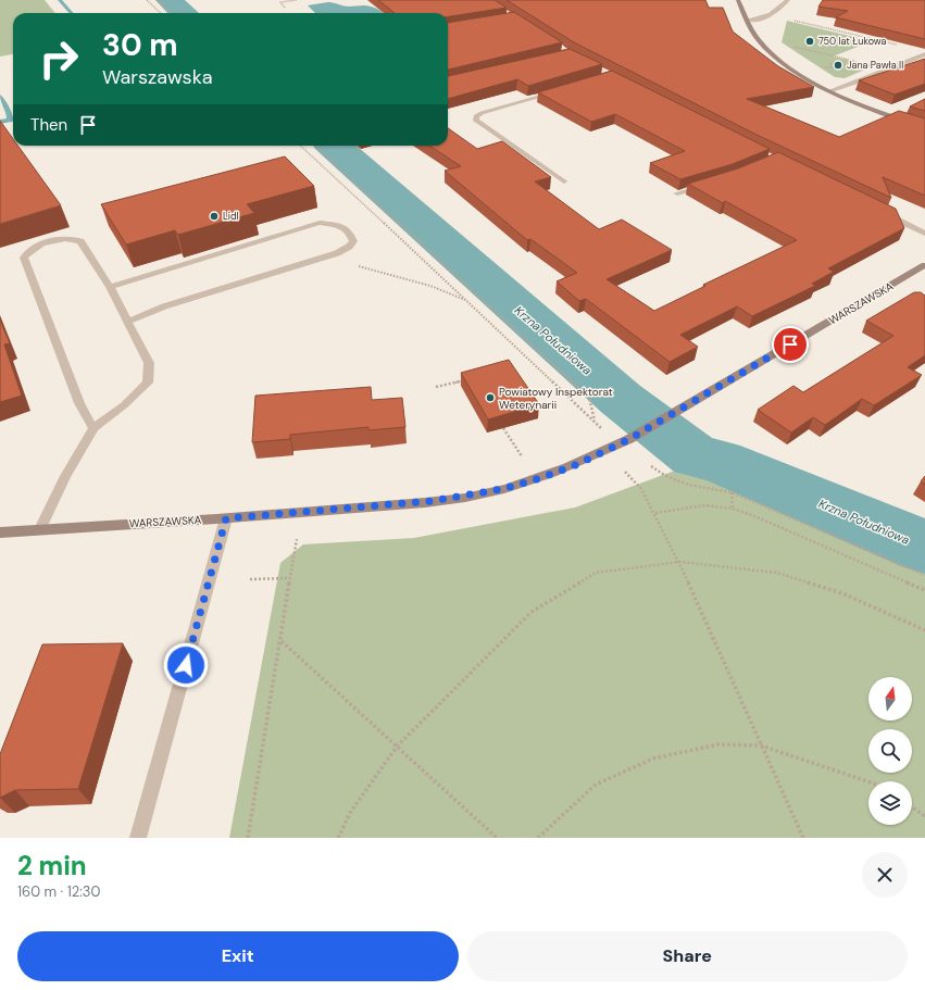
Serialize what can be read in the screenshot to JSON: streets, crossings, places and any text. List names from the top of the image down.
{
  "streets": {
    "main road": ["WARSZAWSKA"]
  },
  "water": ["Krzna Południowa"],
  "places": [
    "750 lat Łukowa",
    "Jana Pawła II",
    "Lidl",
    "Powiatowy Inspektorat Weterynarii"
  ],
  "north": "top",
  "page": {
    "turn": ["30 m", "Warszawska"],
    "then": "Then",
    "heading": ["2 min", "160 m · 12:30"],
    "buttons": ["Exit", "Share"]
  }
}
